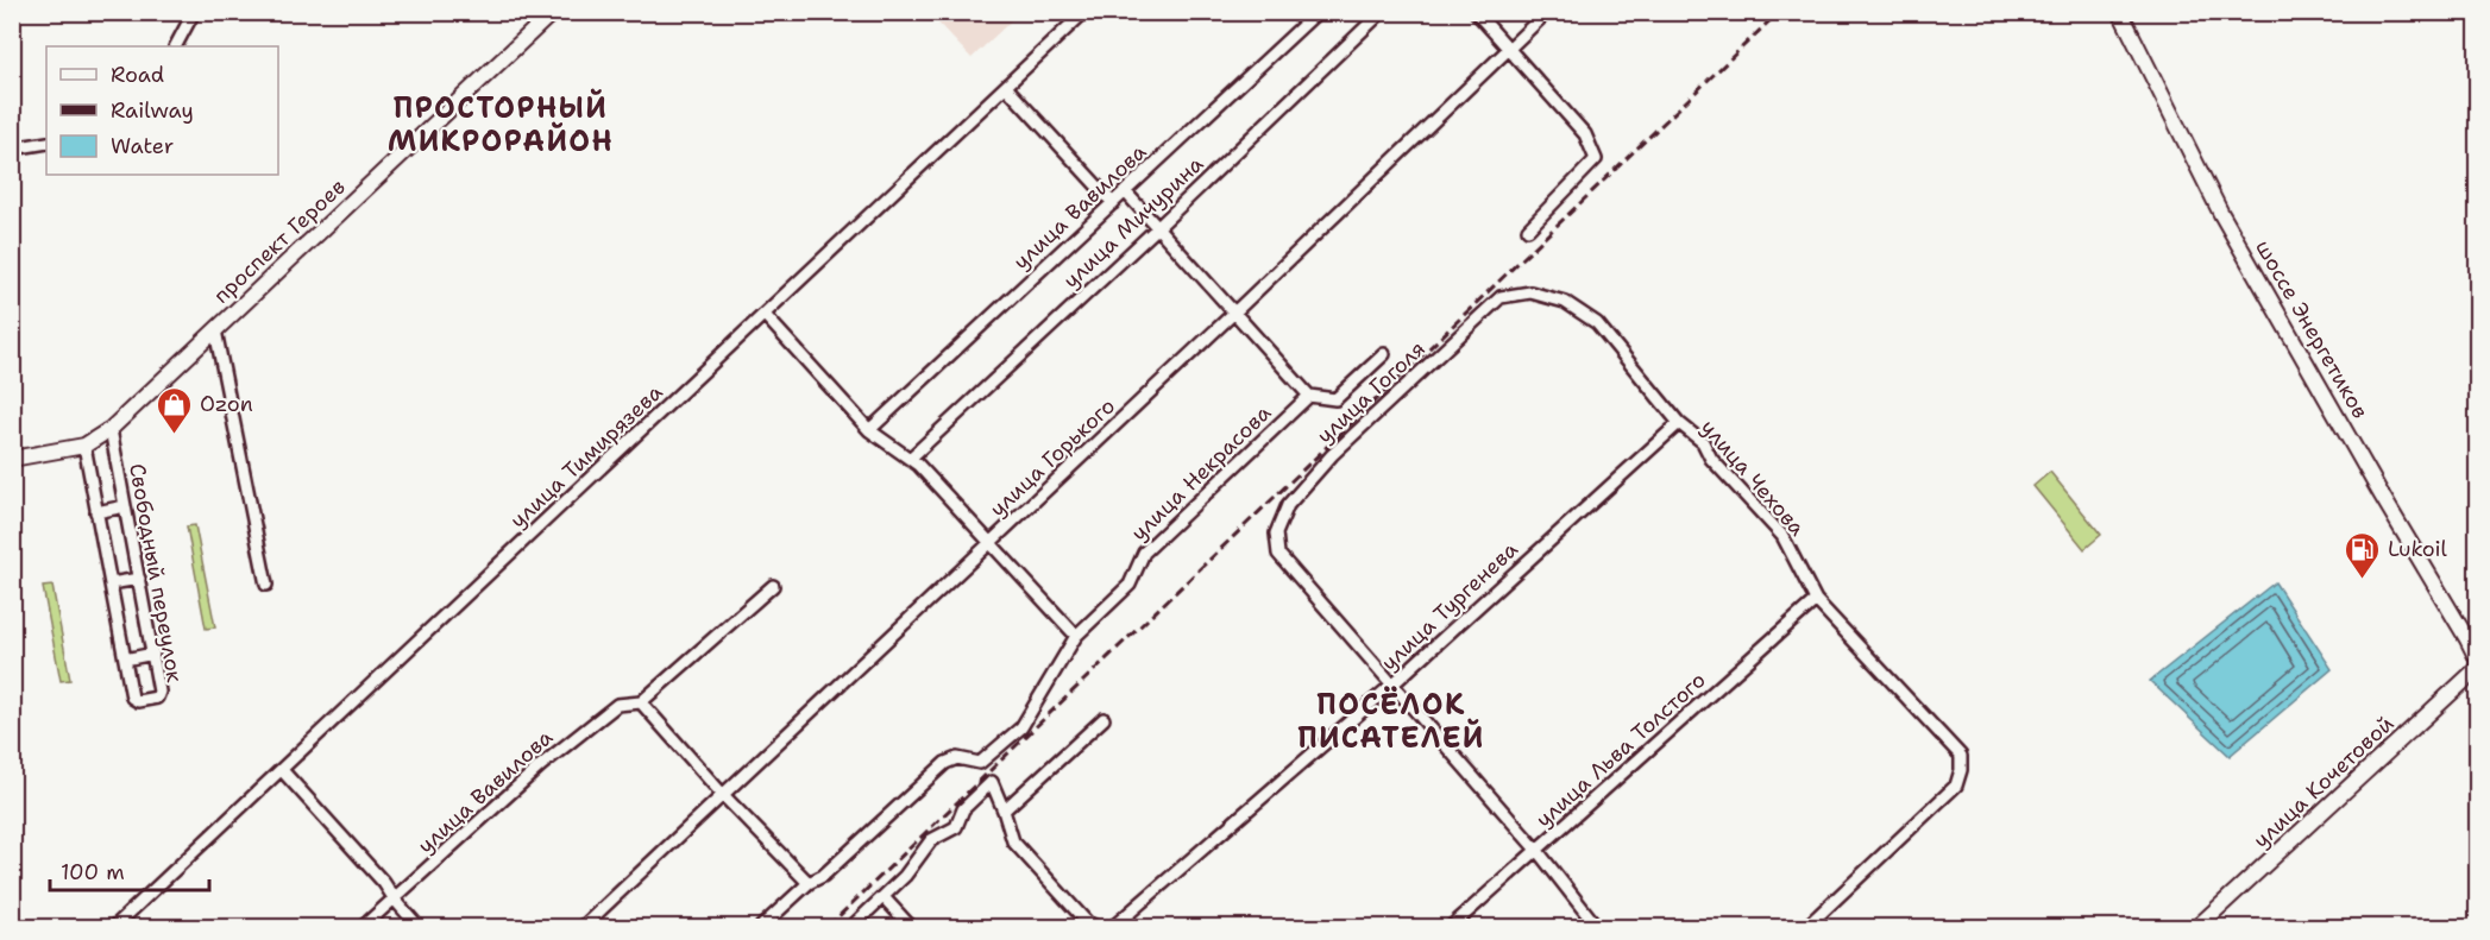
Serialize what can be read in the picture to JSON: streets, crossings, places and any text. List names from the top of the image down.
{
  "streets": {
    "main road": ["проспект Героев", "шоссе Энергетиков", "улица Кочетовой"],
    "street": [
      "улица Вавилова",
      "улица Мичурина",
      "улица Гоголя",
      "улица Тимирязева",
      "улица Горького",
      "улица Некрасова",
      "улица Чехова",
      "Свободный переулок",
      "улица Тургенева",
      "улица Льва Толстого"
    ]
  },
  "crossings": [
    ["проспект Героев", "Свободный переулок"],
    ["улица Гоголя", "улица Чехова"],
    ["улица Гоголя", "улица Тургенева"],
    ["улица Чехова", "улица Тургенева"],
    ["улица Чехова", "улица Льва Толстого"]
  ],
  "districts": ["ПРОСТОРНЫЙ МИКРОРАЙОН", "ПОСЁЛОК ПИСАТЕЛЕЙ"],
  "places": {
    "shop": ["Ozon"],
    "fuel station": ["Lukoil"]
  },
  "legend": ["Road", "Railway", "Water"],
  "scale_bar": "100 m"
}
